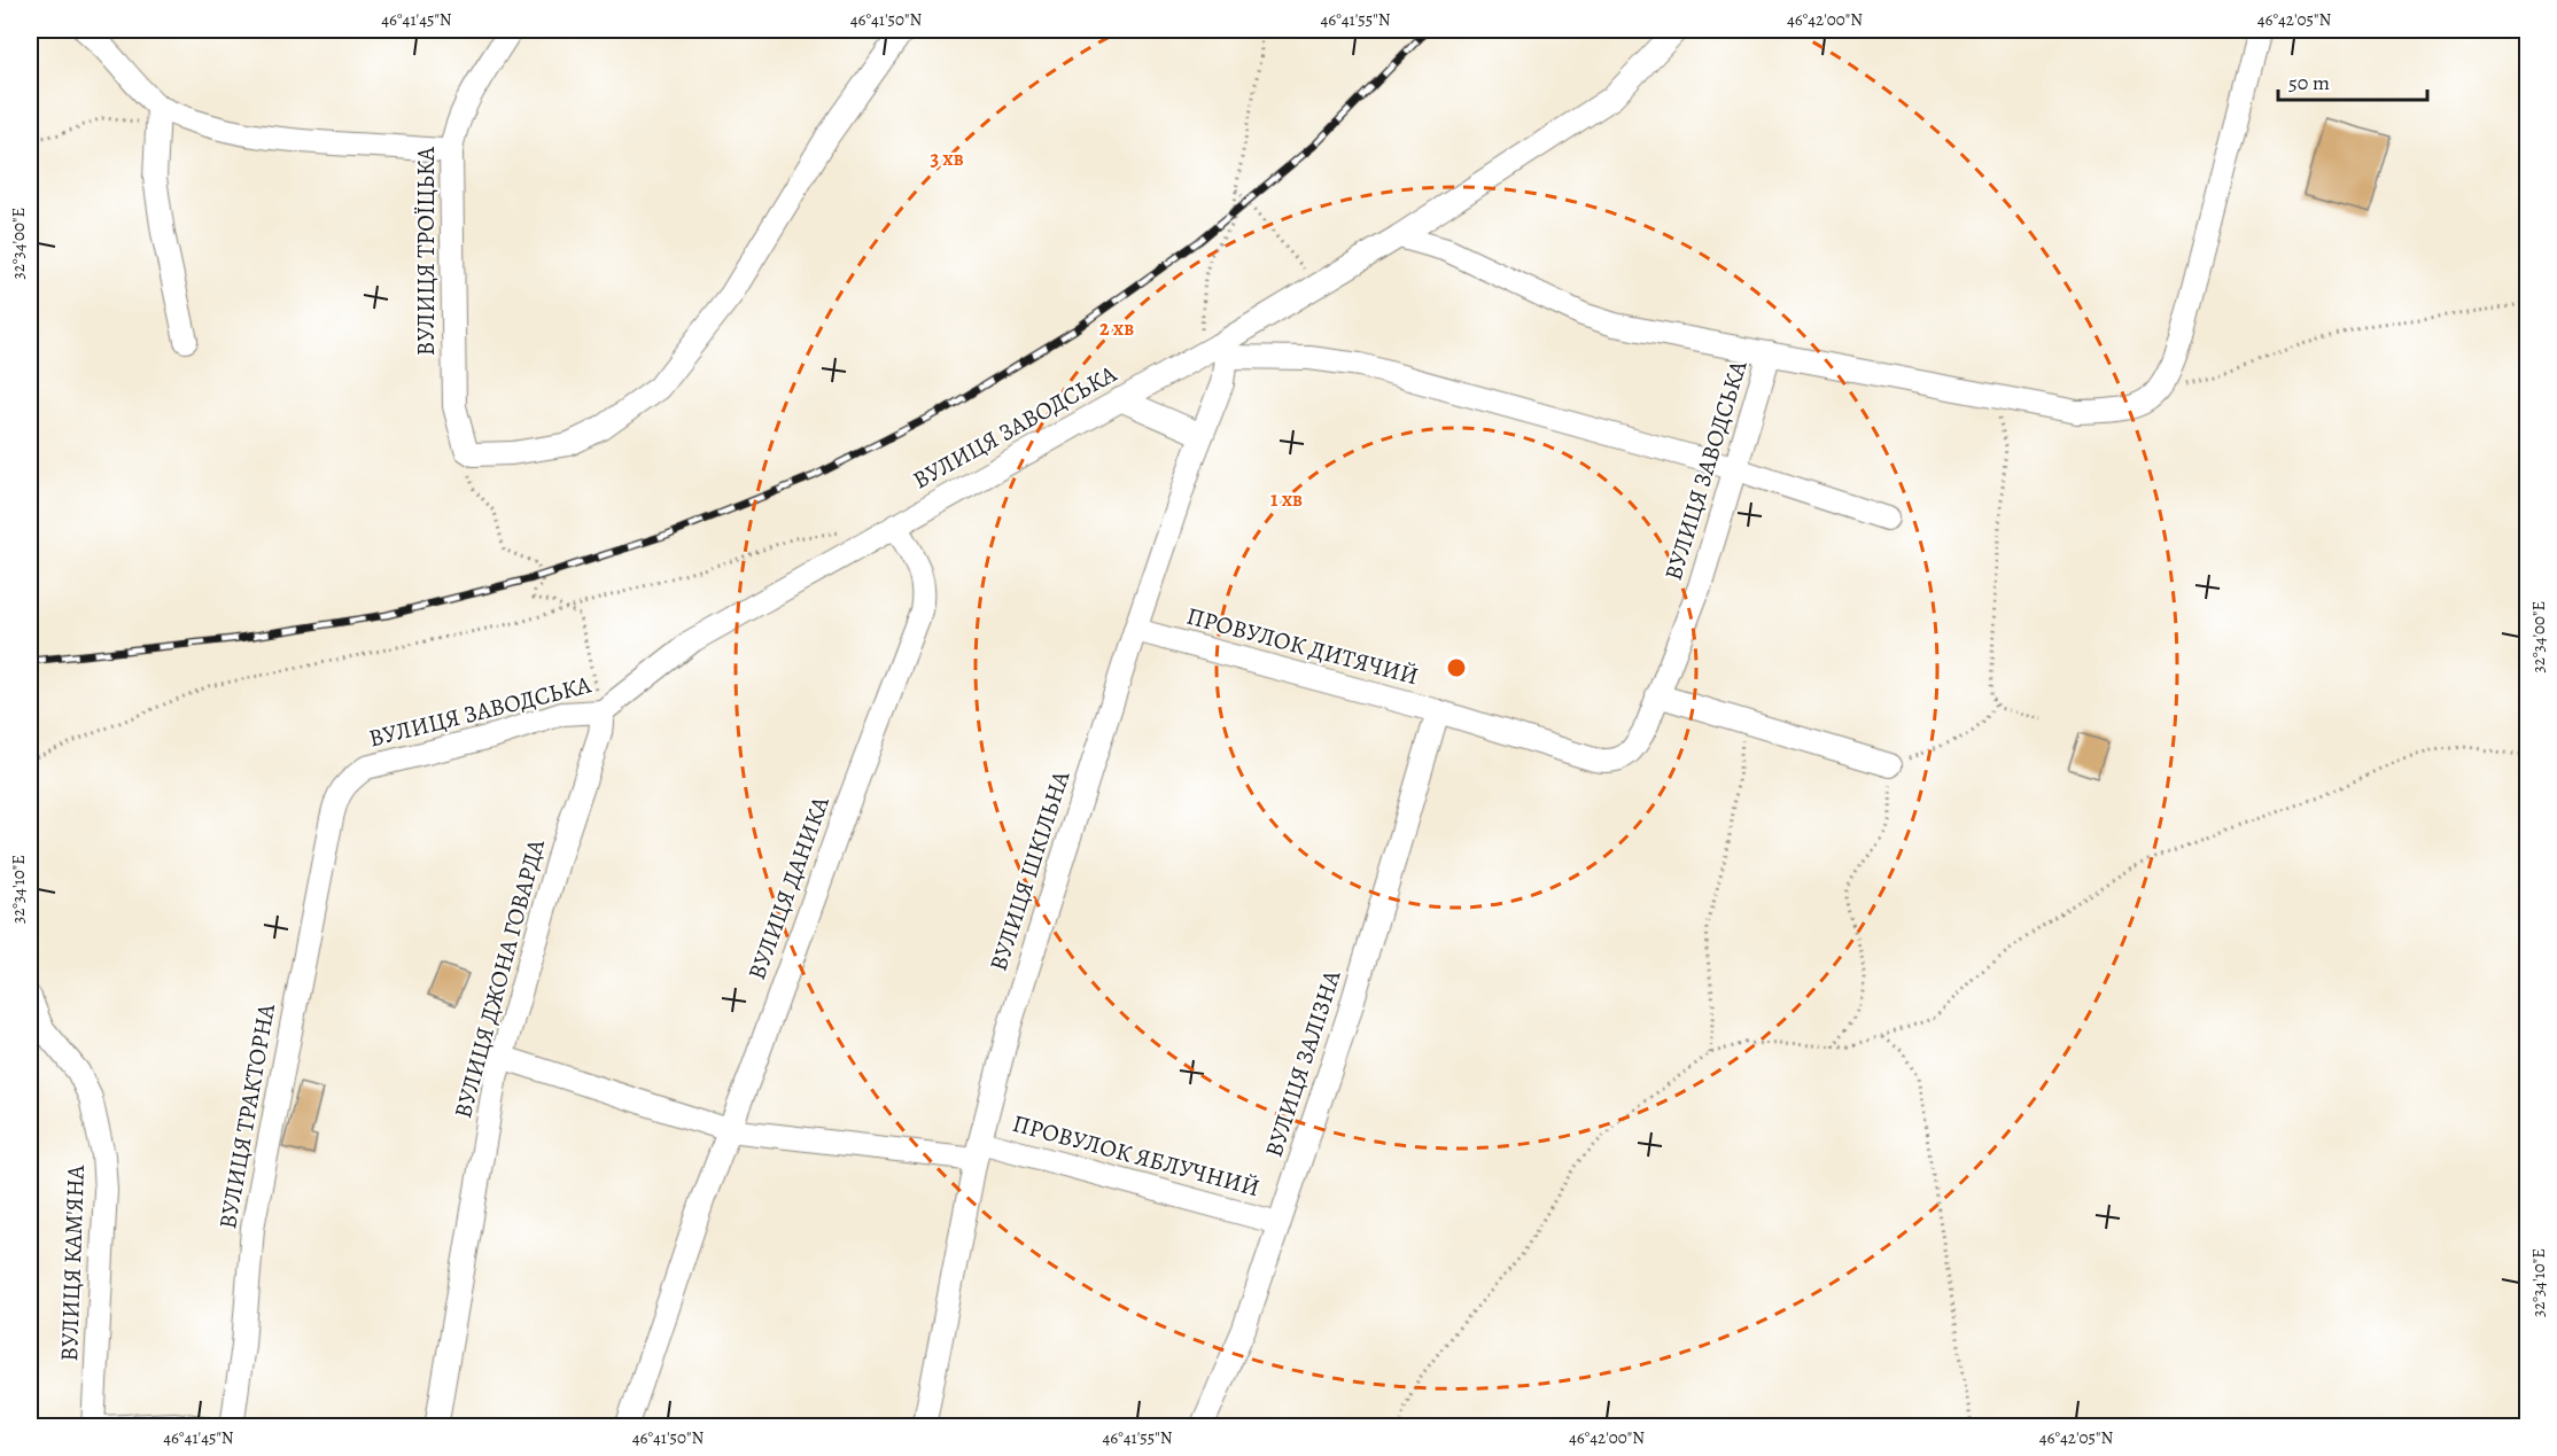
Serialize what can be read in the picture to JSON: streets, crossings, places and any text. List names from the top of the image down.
{
  "streets": {
    "street": [
      "ВУЛИЦЯ ТРОЇЦЬКА",
      "ВУЛИЦЯ ЗАВОДСЬКА",
      "ПРОВУЛОК ДИТЯЧИЙ",
      "ВУЛИЦЯ ШКІЛЬНА",
      "ВУЛИЦЯ ДАНИКА",
      "ВУЛИЦЯ ДЖОНА ГОВАРДА",
      "ВУЛИЦЯ ЗАЛІЗНА",
      "ВУЛИЦЯ ТРАКТОРНА",
      "ПРОВУЛОК ЯБЛУЧНИЙ",
      "ВУЛИЦЯ КАМ'ЯНА"
    ]
  },
  "crossings": [
    ["ВУЛИЦЯ ЗАВОДСЬКА", "ПРОВУЛОК ДИТЯЧИЙ"],
    ["ВУЛИЦЯ ЗАВОДСЬКА", "ВУЛИЦЯ ШКІЛЬНА"],
    ["ВУЛИЦЯ ЗАВОДСЬКА", "ВУЛИЦЯ ДАНИКА"],
    ["ВУЛИЦЯ ЗАВОДСЬКА", "ВУЛИЦЯ ДЖОНА ГОВАРДА"],
    ["ВУЛИЦЯ ЗАВОДСЬКА", "ВУЛИЦЯ ТРАКТОРНА"],
    ["ПРОВУЛОК ДИТЯЧИЙ", "ВУЛИЦЯ ШКІЛЬНА"],
    ["ПРОВУЛОК ДИТЯЧИЙ", "ВУЛИЦЯ ЗАЛІЗНА"],
    ["ВУЛИЦЯ ШКІЛЬНА", "ПРОВУЛОК ЯБЛУЧНИЙ"],
    ["ВУЛИЦЯ ДАНИКА", "ПРОВУЛОК ЯБЛУЧНИЙ"],
    ["ВУЛИЦЯ ДЖОНА ГОВАРДА", "ПРОВУЛОК ЯБЛУЧНИЙ"],
    ["ВУЛИЦЯ ЗАЛІЗНА", "ПРОВУЛОК ЯБЛУЧНИЙ"]
  ],
  "scale_bar": "50 m",
  "coordinates": [
    "46°41'45\"N",
    "46°41'50\"N",
    "46°41'55\"N",
    "46°42'00\"N",
    "46°42'05\"N",
    "32°34'00\"E",
    "32°34'10\"E"
  ],
  "rings": ["3 хв", "2 хв", "1 хв"]
}
